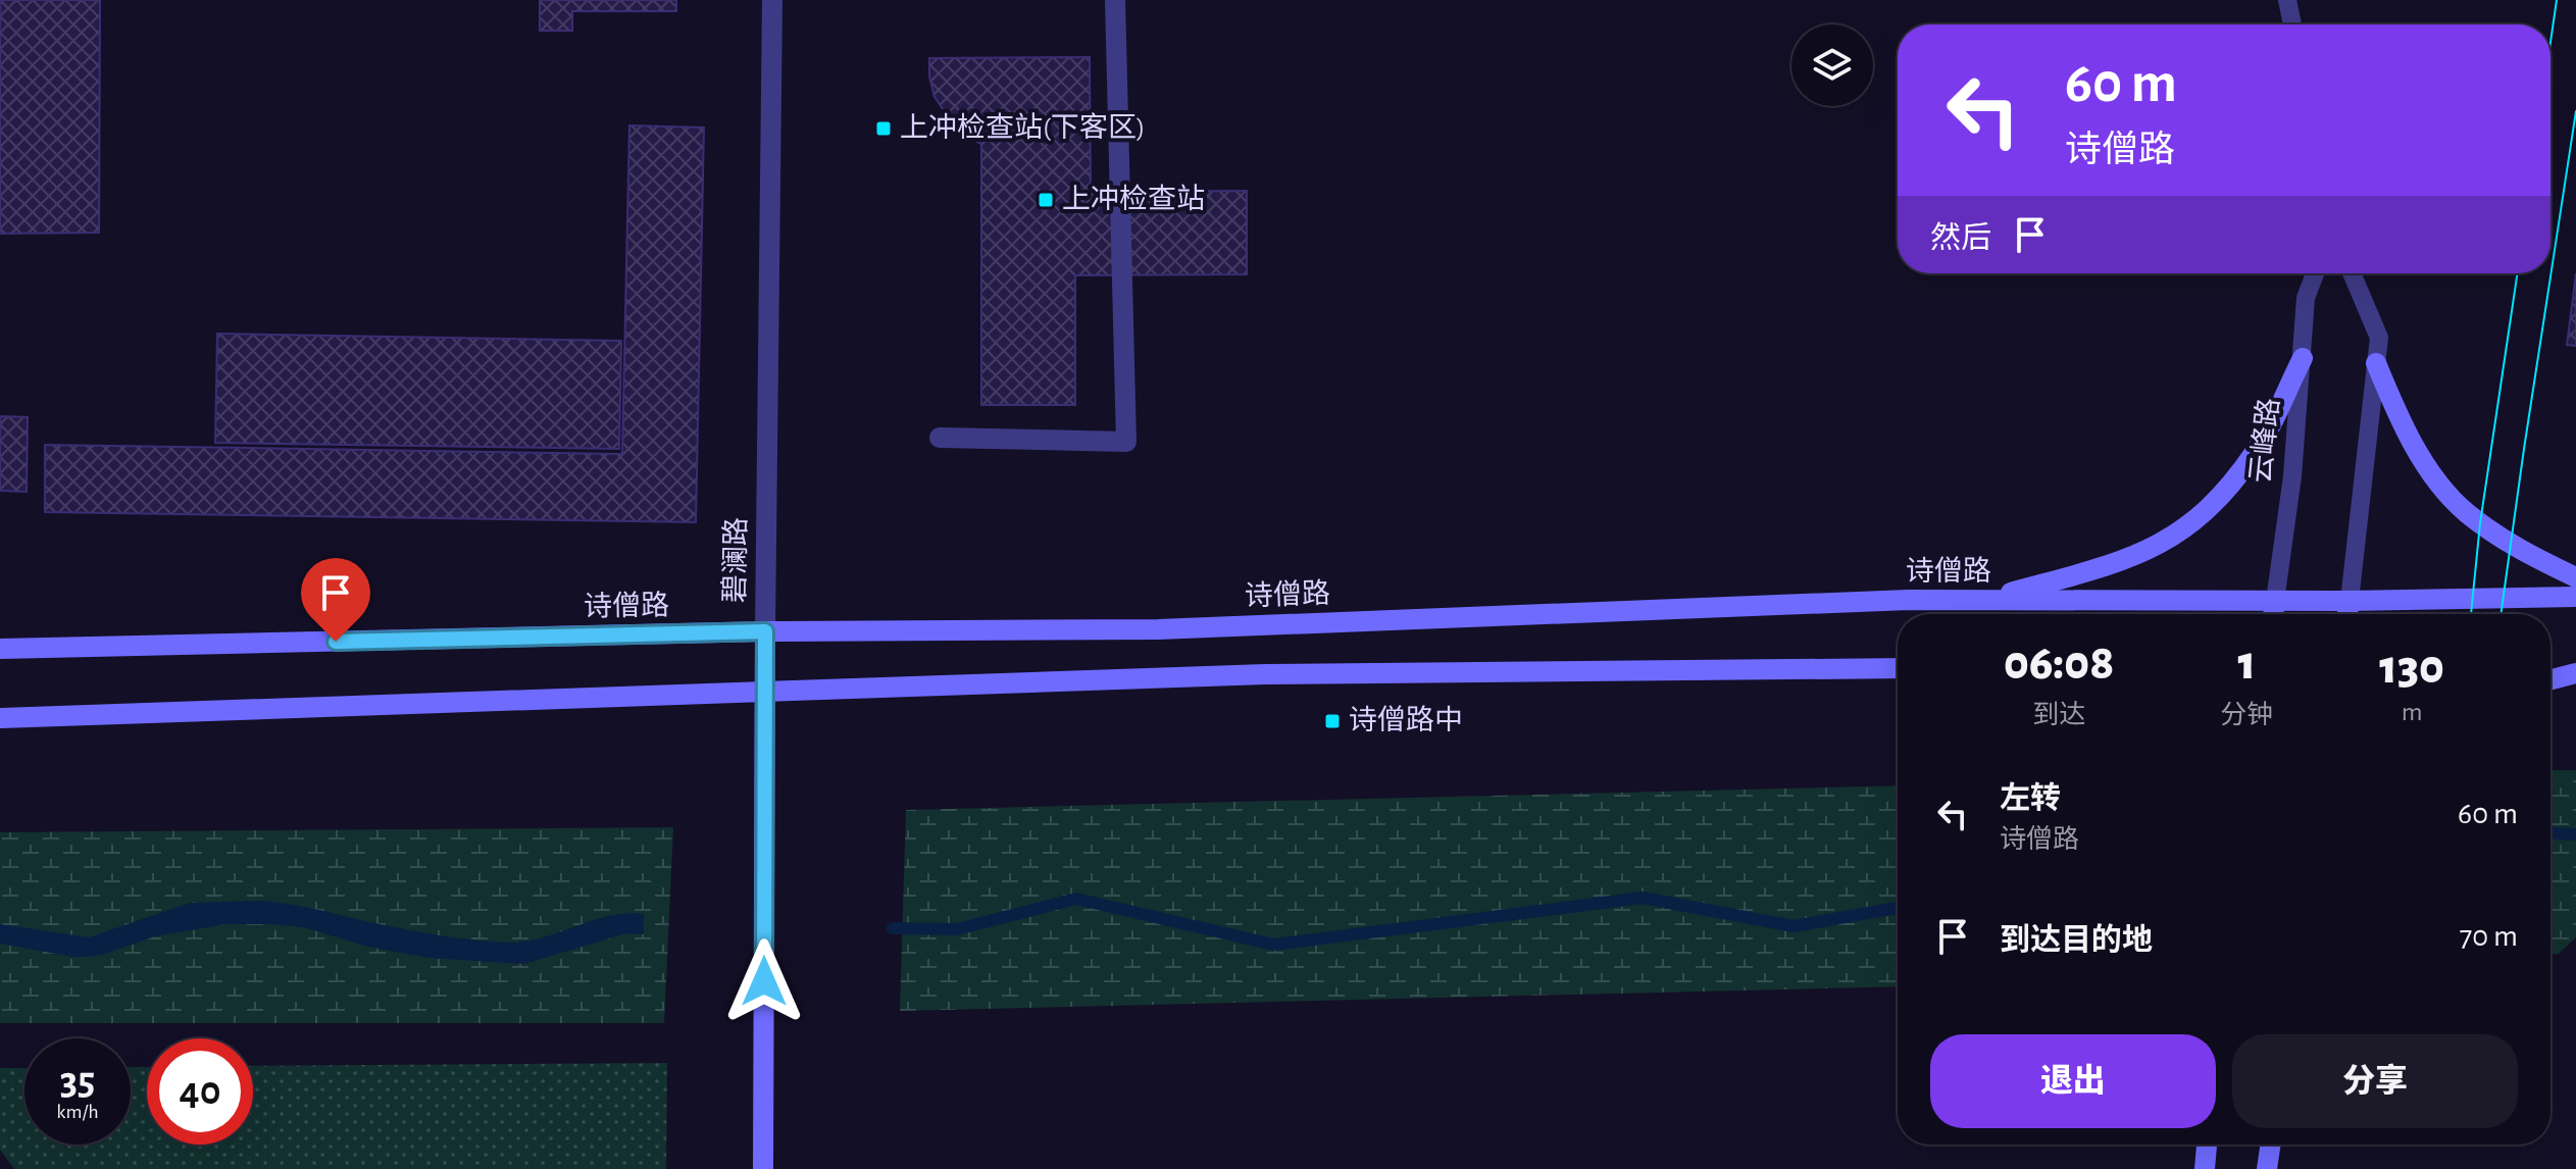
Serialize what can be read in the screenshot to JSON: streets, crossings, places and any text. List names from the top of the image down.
{
  "streets": {
    "street": ["云峰路", "碧澜路", "诗僧路"]
  },
  "crossings": [
    ["云峰路", "诗僧路"],
    ["碧澜路", "诗僧路"]
  ],
  "places": {
    "transit": ["上冲检查站(下客区)", "上冲检查站", "诗僧路中"]
  },
  "page": {
    "turn": ["60 m", "诗僧路"],
    "then": "然后",
    "eta": [
      "06:08",
      "到达",
      "1",
      "分钟",
      "130",
      "m"
    ],
    "list": [
      {
        "name": "左转",
        "note": "诗僧路",
        "value": "60 m"
      },
      {
        "name": "到达目的地",
        "value": "70 m"
      }
    ],
    "buttons": ["退出", "分享"],
    "speed": "35 km/h",
    "limit": "40"
  }
}
